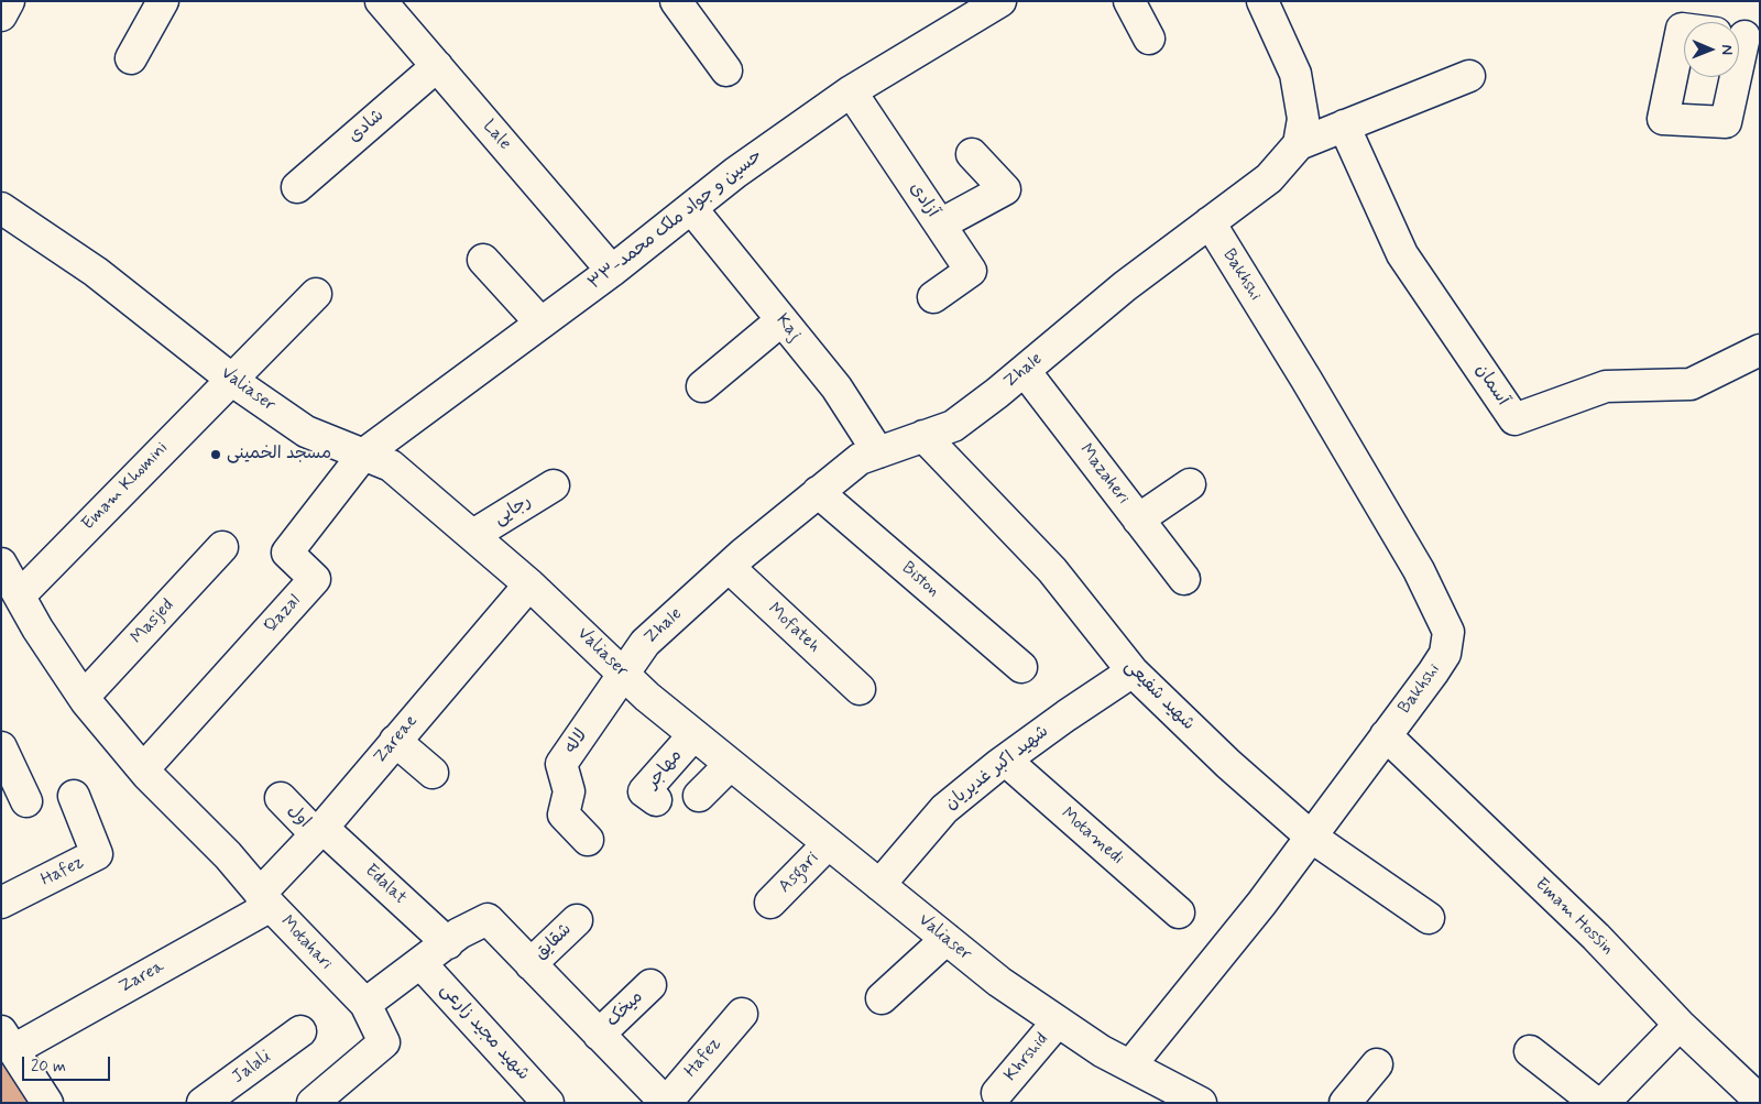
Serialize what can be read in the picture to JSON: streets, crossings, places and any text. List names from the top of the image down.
{
  "streets": {
    "street": [
      "شادی",
      "Lale",
      "آزادی",
      "۳۳-حسین و جواد ملک محمد",
      "Bakhshi",
      "Kaj",
      "Zhale",
      "آسمان",
      "Valiaser",
      "Mazaheri",
      "Emam Khomini",
      "رجایی",
      "Biston",
      "Qazal",
      "Masjed",
      "Mofateh",
      "شهید شفیعی",
      "Zareae",
      "لاله",
      "شهید اکبر غدیریان",
      "مهاجر",
      "اول",
      "Motamedi",
      "Hafez",
      "Asgari",
      "Edalat",
      "Emam Hossin",
      "شقایق",
      "Motahari",
      "Zarea",
      "میخک",
      "شهید مجید زارعی",
      "Khrshid",
      "Jalali"
    ]
  },
  "crossings": [
    ["شادی", "Lale"],
    ["Lale", "۳۳-حسین و جواد ملک محمد"],
    ["آزادی", "۳۳-حسین و جواد ملک محمد"],
    ["۳۳-حسین و جواد ملک محمد", "Kaj"],
    ["۳۳-حسین و جواد ملک محمد", "Valiaser"],
    ["۳۳-حسین و جواد ملک محمد", "Qazal"],
    ["Bakhshi", "Zhale"],
    ["Bakhshi", "Valiaser"],
    ["Bakhshi", "شهید شفیعی"],
    ["Bakhshi", "Emam Hossin"],
    ["Kaj", "Zhale"],
    ["Zhale", "Valiaser"],
    ["Zhale", "Mazaheri"],
    ["Zhale", "Biston"],
    ["Zhale", "Mofateh"],
    ["Zhale", "شهید شفیعی"],
    ["Zhale", "لاله"],
    ["Valiaser", "Emam Khomini"],
    ["Valiaser", "رجایی"],
    ["Valiaser", "Qazal"],
    ["Valiaser", "Zareae"],
    ["Valiaser", "لاله"],
    ["Valiaser", "شهید اکبر غدیریان"],
    ["Valiaser", "مهاجر"],
    ["Valiaser", "Asgari"],
    ["Valiaser", "Khrshid"],
    ["Emam Khomini", "Motahari"],
    ["Qazal", "Motahari"],
    ["Masjed", "Motahari"],
    ["شهید شفیعی", "شهید اکبر غدیریان"],
    ["Zareae", "اول"],
    ["Zareae", "Edalat"],
    ["Zareae", "Motahari"],
    ["Zareae", "Zarea"],
    ["شهید اکبر غدیریان", "Motamedi"],
    ["اول", "Edalat"],
    ["Motahari", "Zarea"]
  ],
  "places": ["مسجد الخمینی"],
  "scale_bar": "20 m",
  "north": "right"
}
